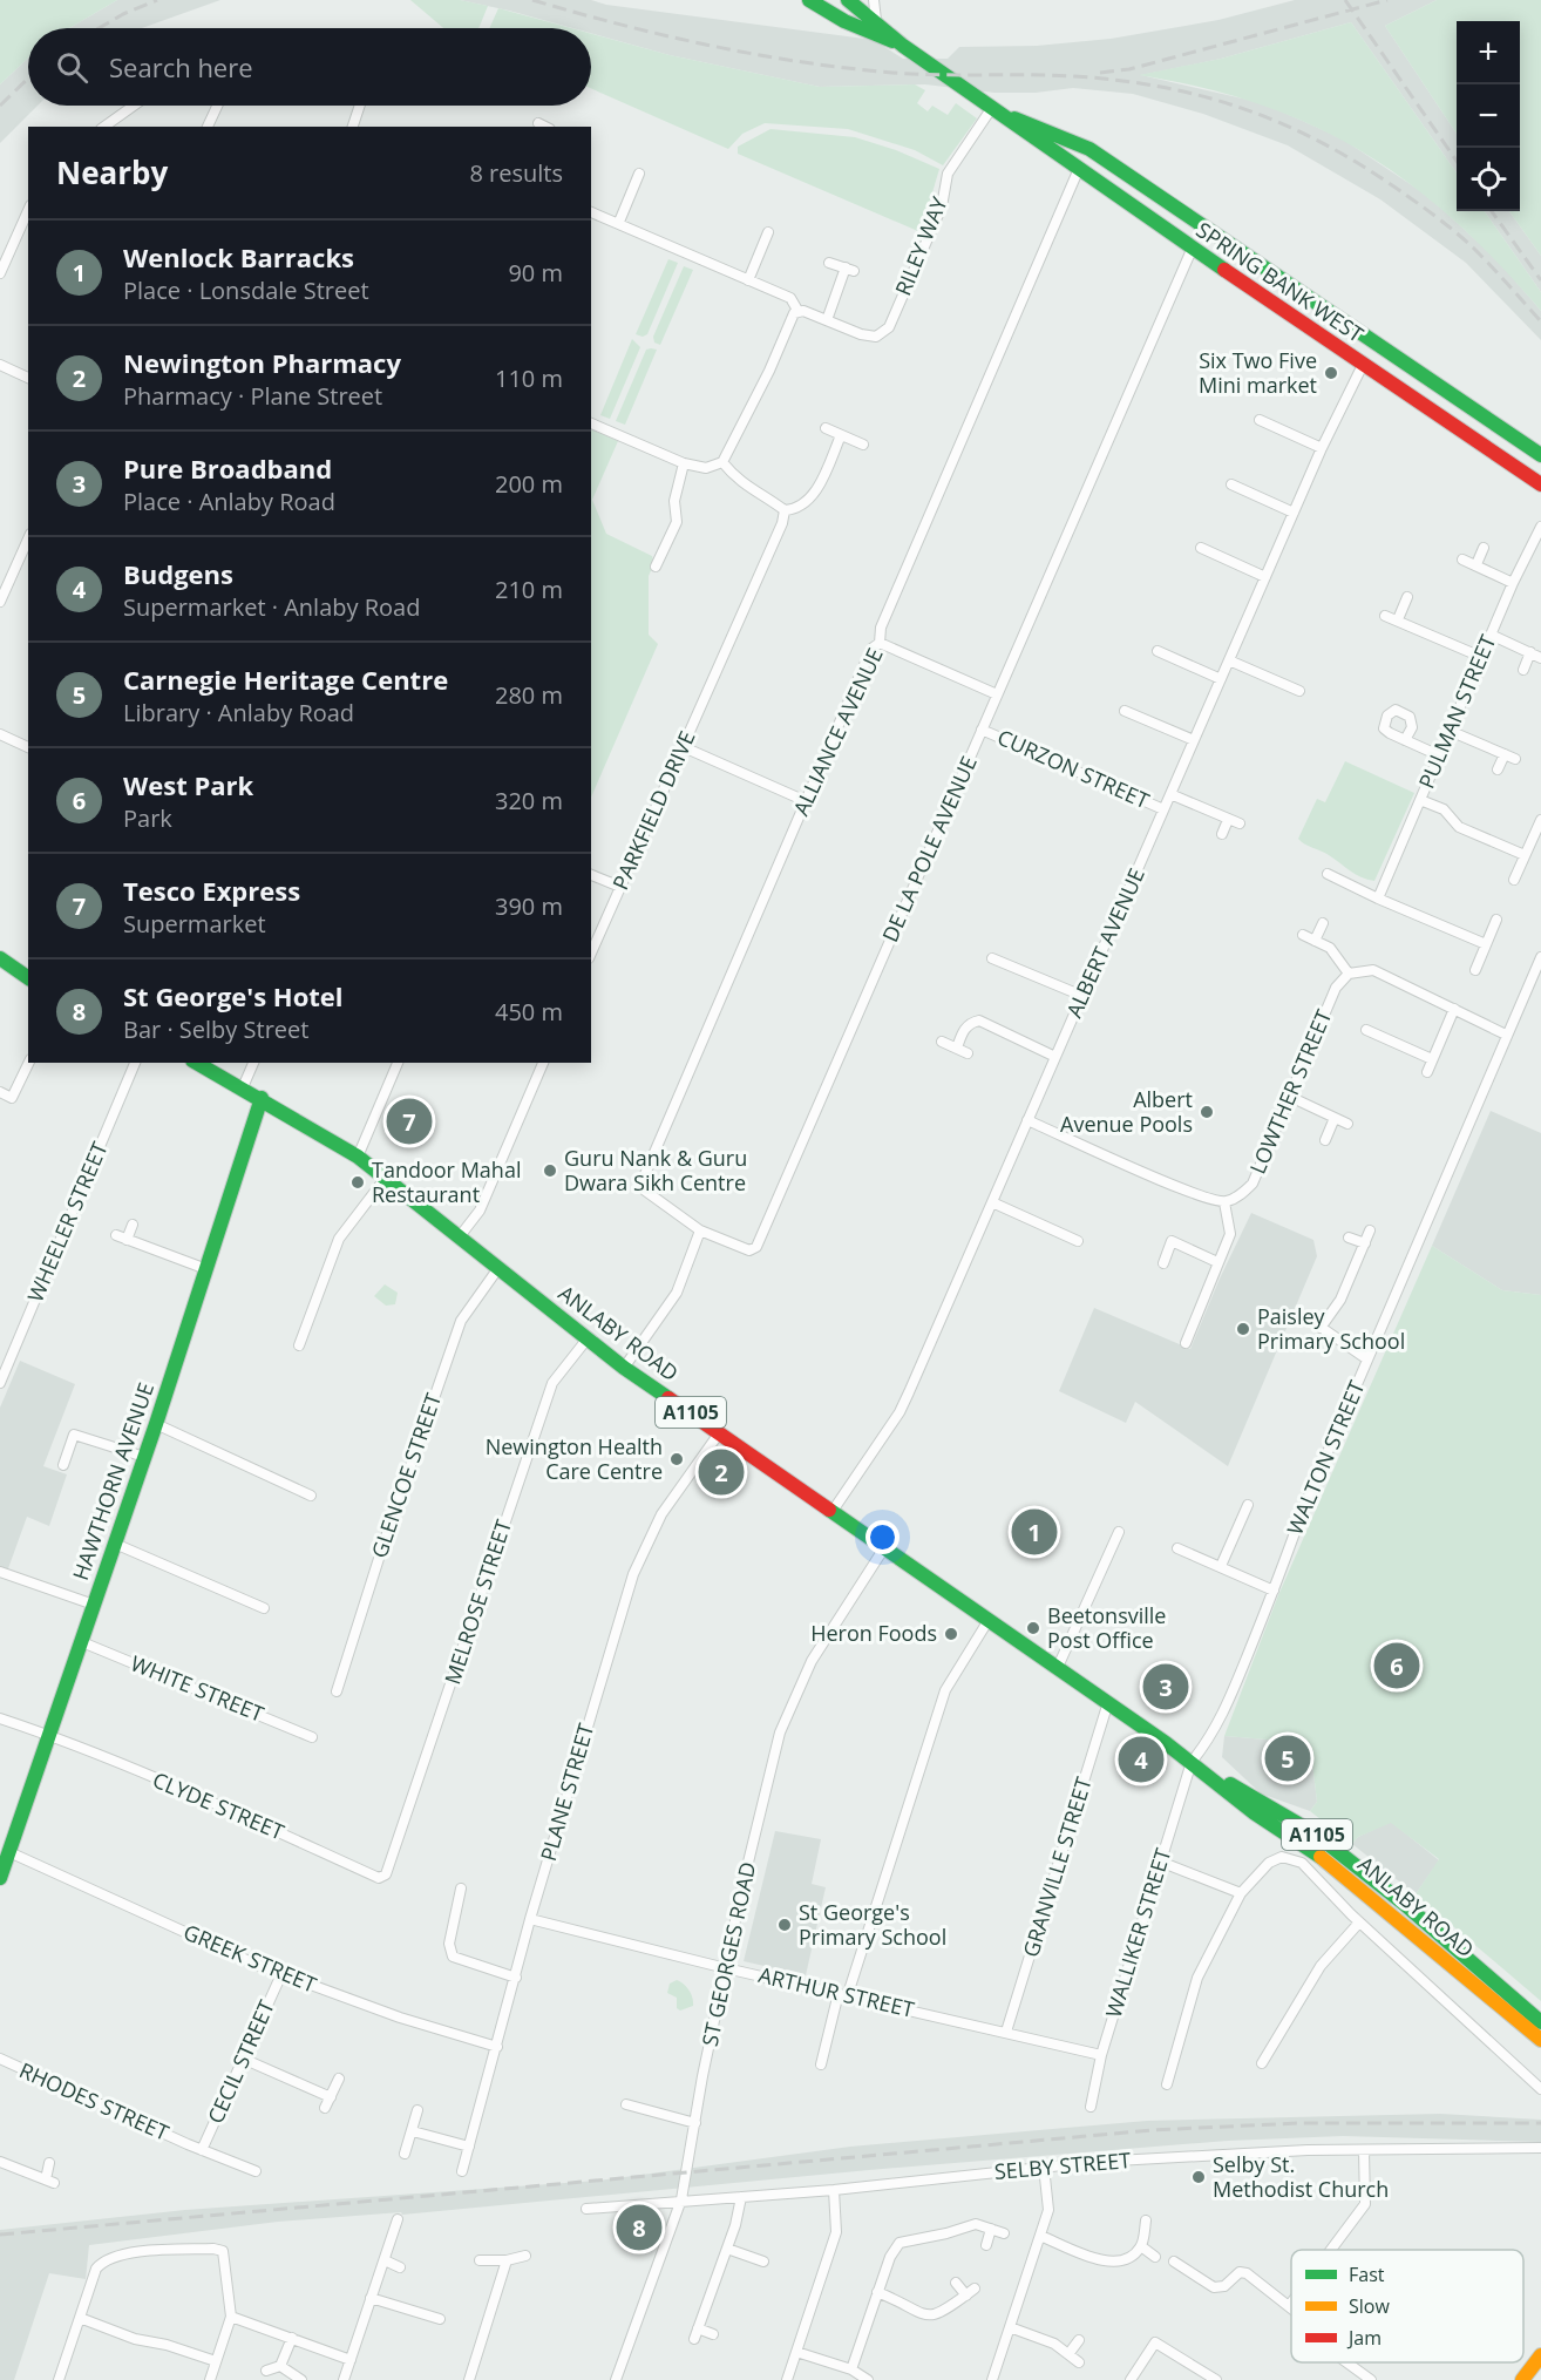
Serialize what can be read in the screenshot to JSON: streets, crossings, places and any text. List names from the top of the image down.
{
  "streets": {
    "street": [
      "RILEY WAY",
      "SPRING BANK WEST",
      "PULMAN STREET",
      "ALLIANCE AVENUE",
      "CURZON STREET",
      "PARKFIELD DRIVE",
      "DE LA POLE AVENUE",
      "ALBERT AVENUE",
      "LOWTHER STREET",
      "WHEELER STREET",
      "ANLABY ROAD",
      "A1105",
      "WALTON STREET",
      "GLENCOE STREET",
      "HAWTHORN AVENUE",
      "MELROSE STREET",
      "WHITE STREET",
      "PLANE STREET",
      "CLYDE STREET",
      "GRANVILLE STREET",
      "WALLIKER STREET",
      "ST GEORGES ROAD",
      "GREEK STREET",
      "ARTHUR STREET",
      "CECIL STREET",
      "RHODES STREET",
      "SELBY STREET"
    ]
  },
  "crossings": [
    ["RILEY WAY", "SPRING BANK WEST"],
    ["SPRING BANK WEST", "ALLIANCE AVENUE"],
    ["SPRING BANK WEST", "DE LA POLE AVENUE"],
    ["SPRING BANK WEST", "ALBERT AVENUE"],
    ["ALLIANCE AVENUE", "DE LA POLE AVENUE"],
    ["CURZON STREET", "DE LA POLE AVENUE"],
    ["CURZON STREET", "ALBERT AVENUE"],
    ["ALBERT AVENUE", "ANLABY ROAD"],
    ["ANLABY ROAD", "WALTON STREET"],
    ["ANLABY ROAD", "GLENCOE STREET"],
    ["ANLABY ROAD", "HAWTHORN AVENUE"],
    ["ANLABY ROAD", "MELROSE STREET"],
    ["ANLABY ROAD", "PLANE STREET"],
    ["ANLABY ROAD", "GRANVILLE STREET"],
    ["ANLABY ROAD", "WALLIKER STREET"],
    ["ANLABY ROAD", "ST GEORGES ROAD"],
    ["WALTON STREET", "WALLIKER STREET"],
    ["HAWTHORN AVENUE", "WHITE STREET"],
    ["HAWTHORN AVENUE", "CLYDE STREET"],
    ["HAWTHORN AVENUE", "GREEK STREET"],
    ["MELROSE STREET", "CLYDE STREET"],
    ["PLANE STREET", "GREEK STREET"],
    ["PLANE STREET", "ARTHUR STREET"],
    ["GRANVILLE STREET", "ARTHUR STREET"],
    ["WALLIKER STREET", "ARTHUR STREET"],
    ["ST GEORGES ROAD", "ARTHUR STREET"],
    ["ST GEORGES ROAD", "SELBY STREET"],
    ["GREEK STREET", "CECIL STREET"],
    ["CECIL STREET", "RHODES STREET"]
  ],
  "places": [
    "Six Two Five Mini market",
    "Albert Avenue Pools",
    "Guru Nank & Guru Dwara Sikh Centre",
    "Tandoor Mahal Restaurant",
    "Paisley Primary School",
    "Newington Health Care Centre",
    "Beetonsville Post Office",
    "Heron Foods",
    "St George's Primary School",
    "Selby St. Methodist Church"
  ],
  "legend": ["Fast", "Slow", "Jam"],
  "page": {
    "map_buttons": ["+", "−"],
    "search": "Search here",
    "heading": ["Nearby", "8 results"],
    "list": [
      {
        "mark": "1",
        "name": "Wenlock Barracks",
        "note": "Place · Lonsdale Street",
        "value": "90 m"
      },
      {
        "mark": "2",
        "name": "Newington Pharmacy",
        "note": "Pharmacy · Plane Street",
        "value": "110 m"
      },
      {
        "mark": "3",
        "name": "Pure Broadband",
        "note": "Place · Anlaby Road",
        "value": "200 m"
      },
      {
        "mark": "4",
        "name": "Budgens",
        "note": "Supermarket · Anlaby Road",
        "value": "210 m"
      },
      {
        "mark": "5",
        "name": "Carnegie Heritage Centre",
        "note": "Library · Anlaby Road",
        "value": "280 m"
      },
      {
        "mark": "6",
        "name": "West Park",
        "note": "Park",
        "value": "320 m"
      },
      {
        "mark": "7",
        "name": "Tesco Express",
        "note": "Supermarket",
        "value": "390 m"
      },
      {
        "mark": "8",
        "name": "St George's Hotel",
        "note": "Bar · Selby Street",
        "value": "450 m"
      }
    ],
    "pins": [
      "7",
      "2",
      "1",
      "6",
      "3",
      "5",
      "4",
      "8"
    ]
  }
}
